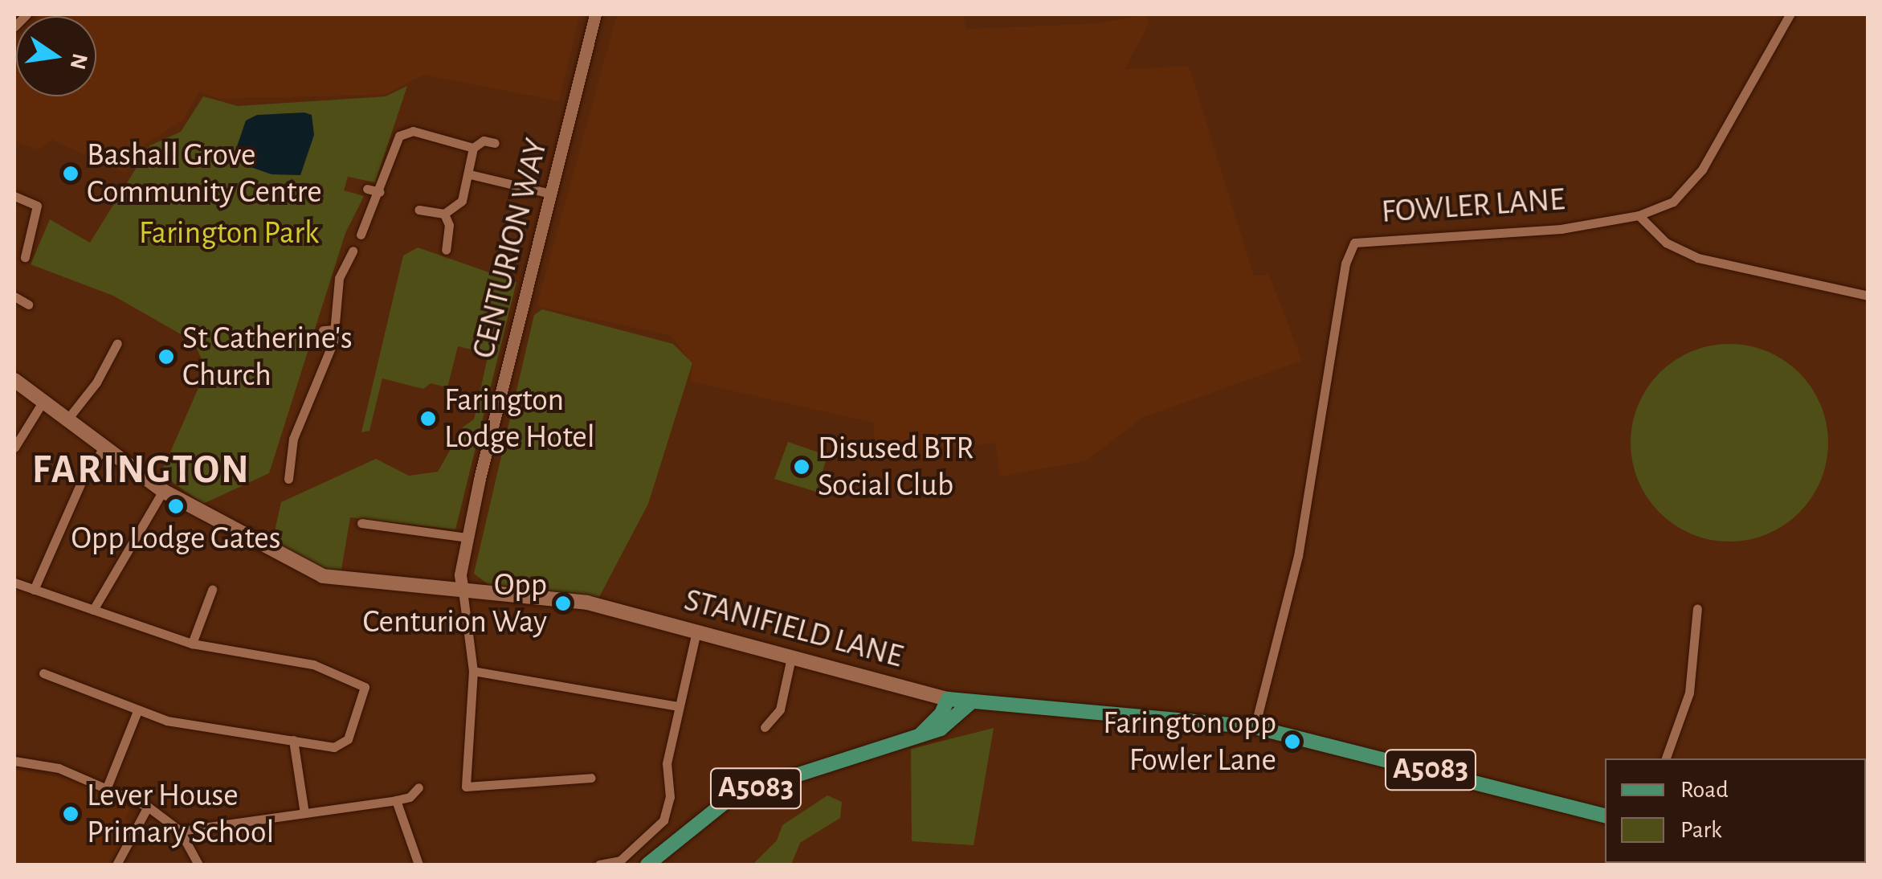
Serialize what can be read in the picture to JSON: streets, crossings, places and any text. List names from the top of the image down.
{
  "streets": {
    "main road": ["STANIFIELD LANE", "A5083"],
    "street": ["FOWLER LANE", "CENTURION WAY"]
  },
  "crossings": [
    ["FOWLER LANE", "STANIFIELD LANE"],
    ["CENTURION WAY", "STANIFIELD LANE"],
    ["STANIFIELD LANE", "A5083"]
  ],
  "districts": ["FARINGTON"],
  "parks": ["Farington Park"],
  "places": [
    "Bashall Grove Community Centre",
    "St Catherine's Church",
    "Farington Lodge Hotel",
    "Disused BTR Social Club",
    "Opp Lodge Gates",
    "Opp Centurion Way",
    "Farington opp Fowler Lane",
    "Lever House Primary School"
  ],
  "legend": ["Road", "Park"],
  "north": "right"
}
